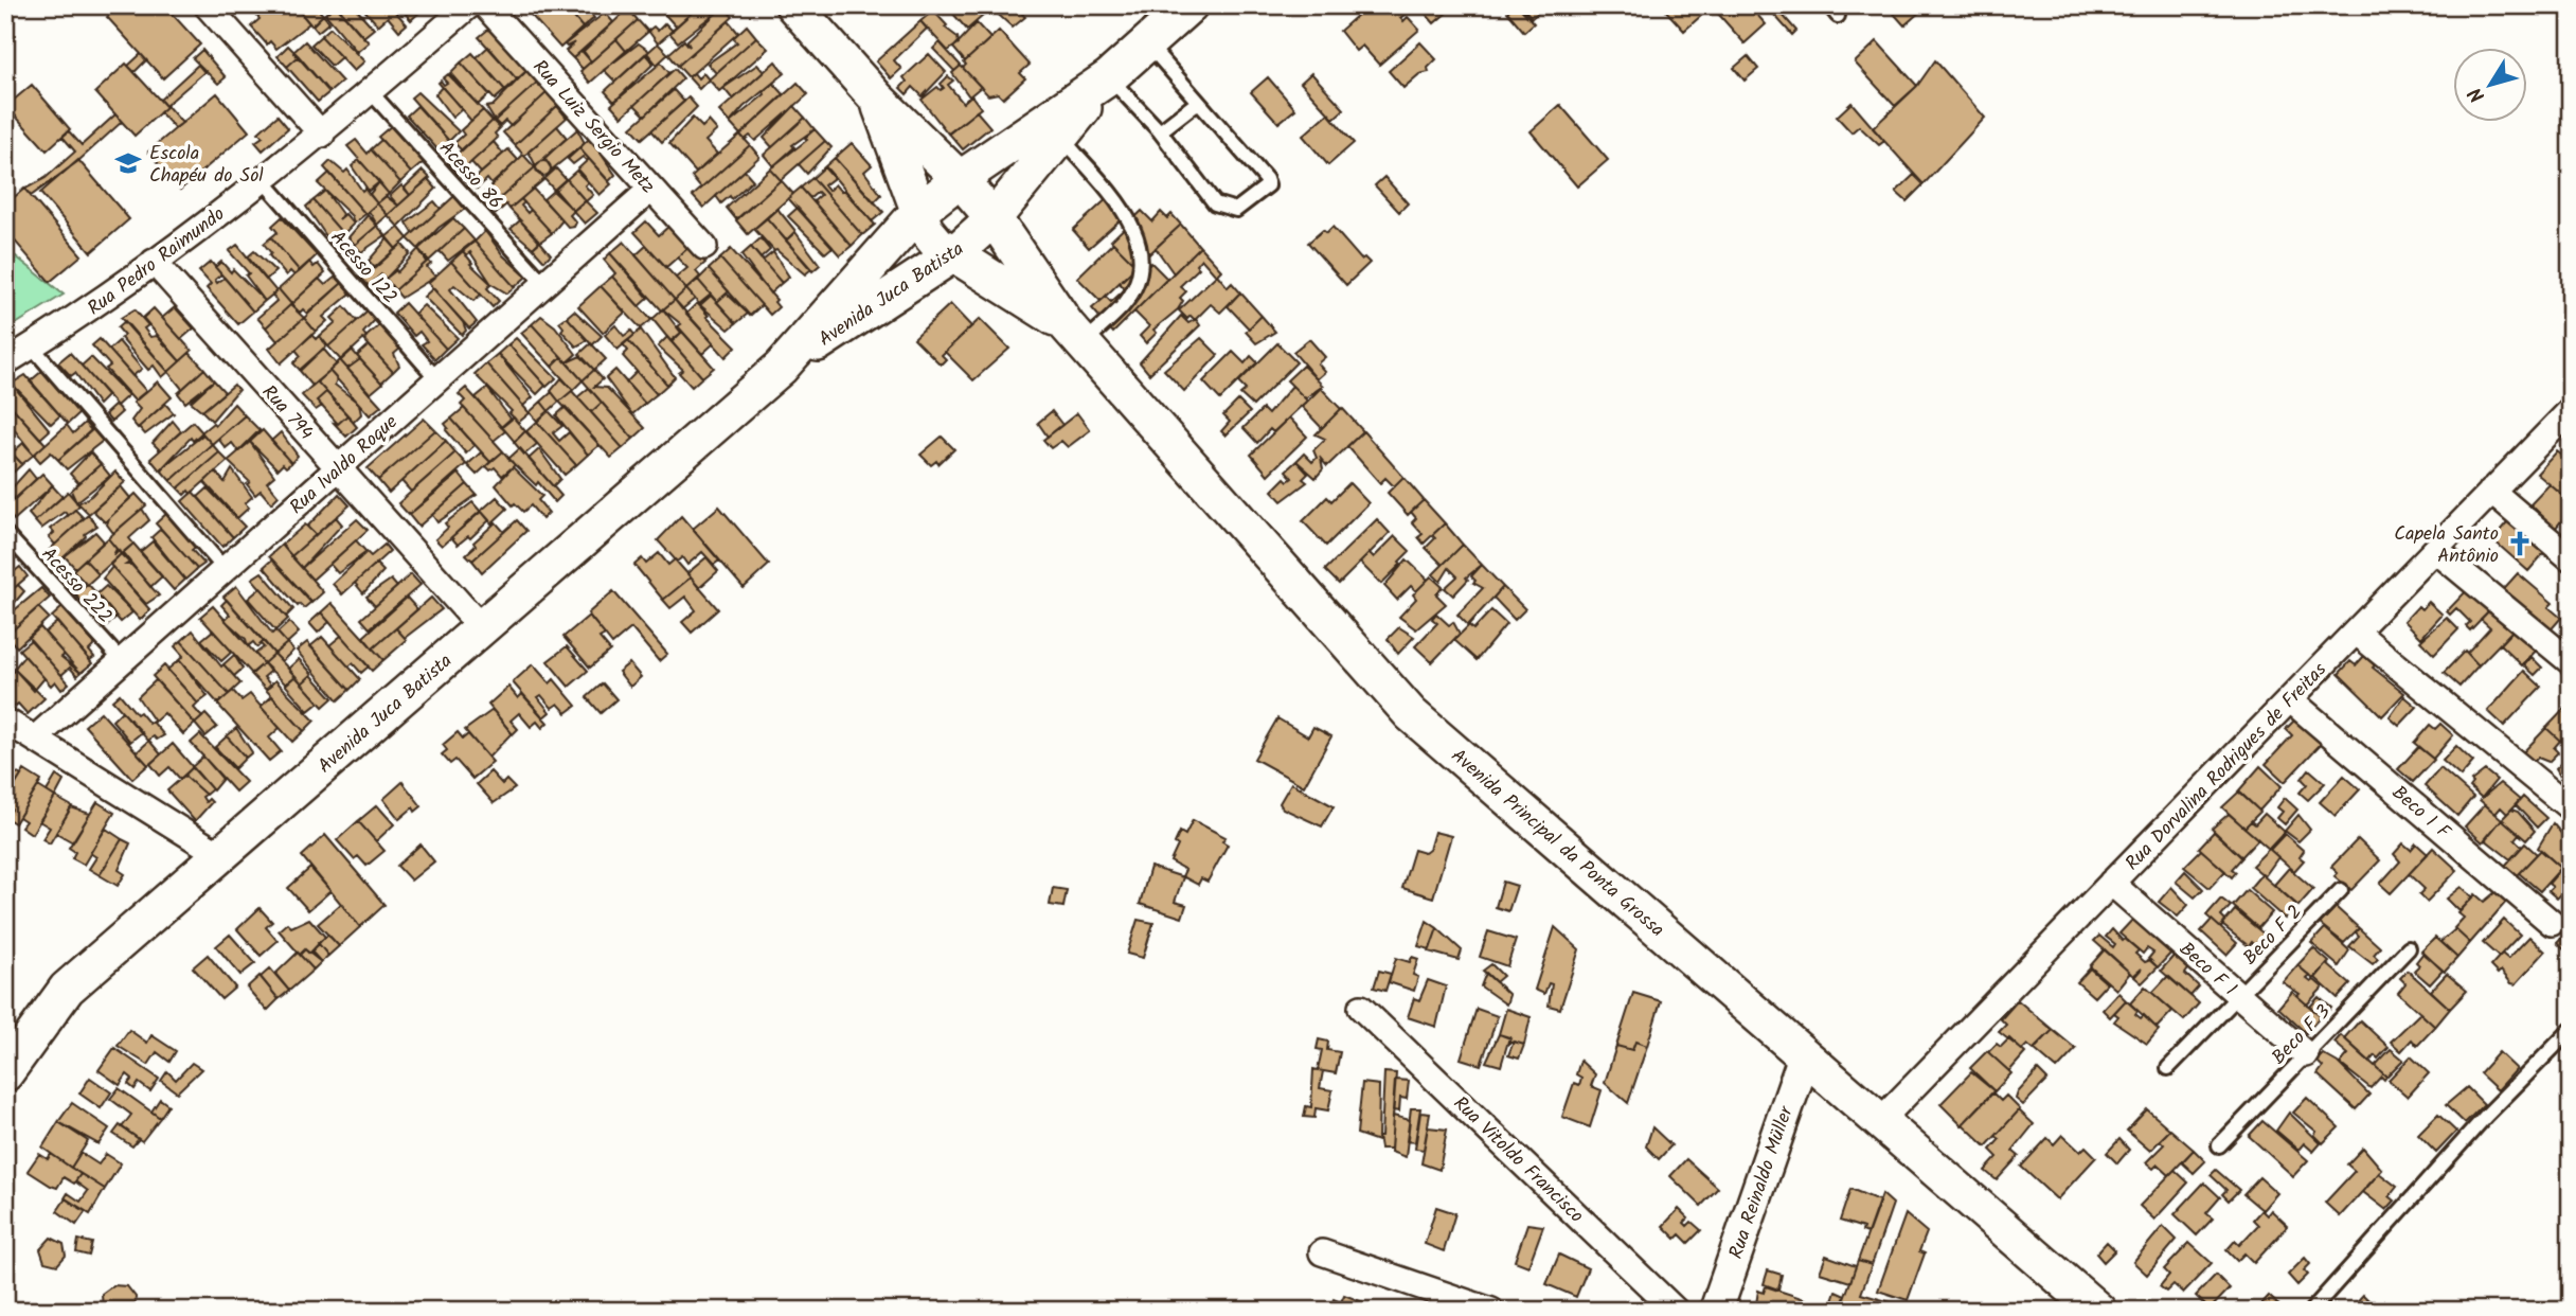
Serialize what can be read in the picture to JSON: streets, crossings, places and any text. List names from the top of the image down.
{
  "streets": {
    "main road": ["Avenida Juca Batista", "Avenida Principal da Ponta Grossa"],
    "street": [
      "Rua Luiz Sergio Metz",
      "Rua Pedro Raimundo",
      "Rua 794",
      "Rua Ivaldo Roque",
      "Rua Dorvalina Rodrigues de Freitas",
      "Beco 1 F",
      "Beco F 1",
      "Rua Vitoldo Francisco",
      "Rua Reinaldo Müller"
    ],
    "lane": [
      "Acesso 86",
      "Acesso 122",
      "Acesso 222",
      "Beco F 2",
      "Beco F 3"
    ]
  },
  "crossings": [
    ["Rua Luiz Sergio Metz", "Rua Ivaldo Roque"],
    ["Acesso 86", "Rua Pedro Raimundo"],
    ["Acesso 86", "Rua Ivaldo Roque"],
    ["Rua Pedro Raimundo", "Acesso 122"],
    ["Rua Pedro Raimundo", "Rua 794"],
    ["Acesso 122", "Rua Ivaldo Roque"],
    ["Avenida Juca Batista", "Rua 794"],
    ["Avenida Juca Batista", "Avenida Principal da Ponta Grossa"],
    ["Rua 794", "Rua Ivaldo Roque"],
    ["Rua Ivaldo Roque", "Acesso 222"],
    ["Rua Dorvalina Rodrigues de Freitas", "Beco 1 F"],
    ["Rua Dorvalina Rodrigues de Freitas", "Avenida Principal da Ponta Grossa"],
    ["Rua Dorvalina Rodrigues de Freitas", "Beco F 1"],
    ["Avenida Principal da Ponta Grossa", "Rua Reinaldo Müller"],
    ["Beco F 2", "Beco F 1"],
    ["Beco F 1", "Beco F 3"]
  ],
  "places": {
    "school or university": ["Escola Chapéu do Sol"],
    "church": ["Capela Santo Antônio"]
  },
  "north": "bottom left"
}
